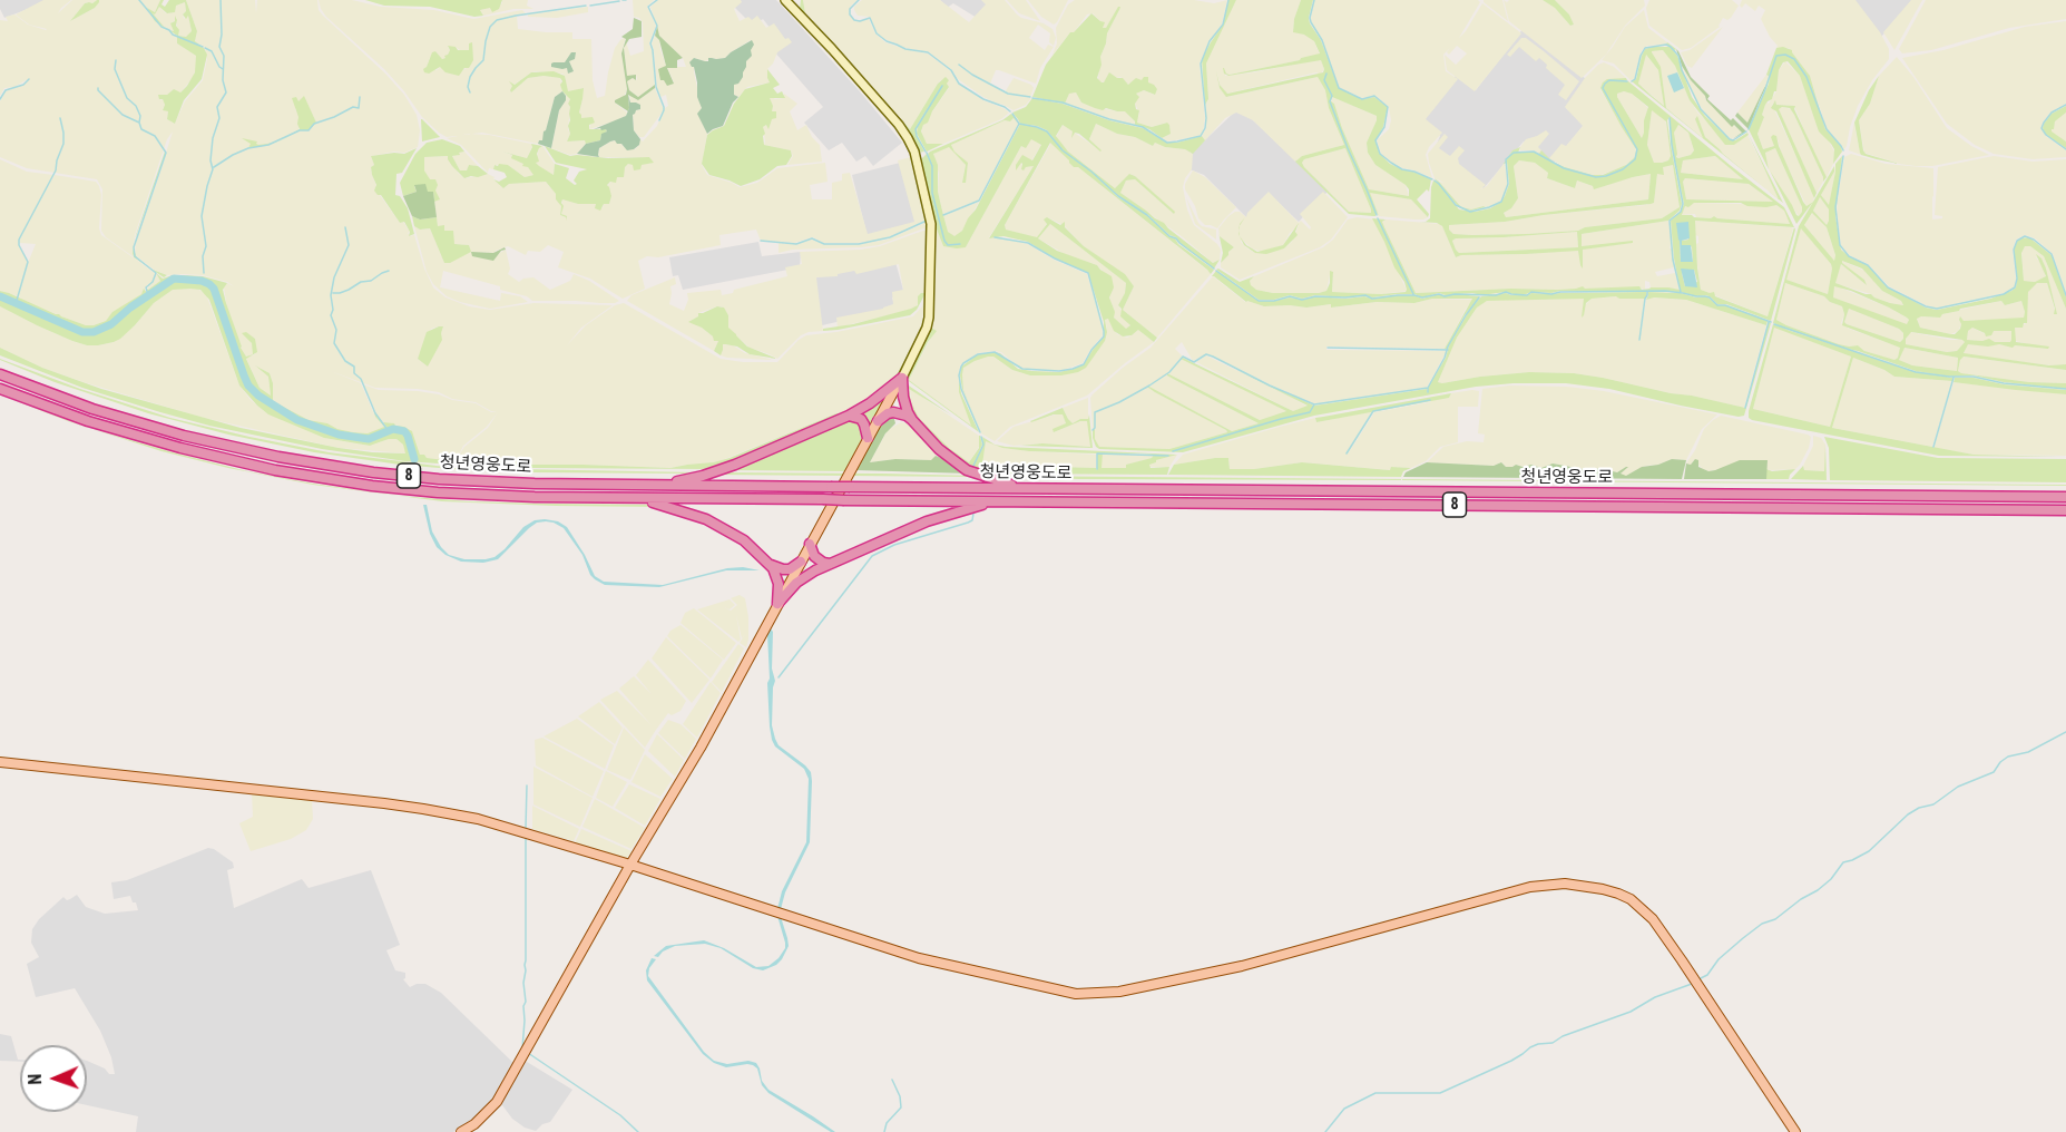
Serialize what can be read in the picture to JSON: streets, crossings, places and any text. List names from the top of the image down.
{
  "streets": {
    "highway": ["청년영웅도로", "8"]
  },
  "north": "left"
}
